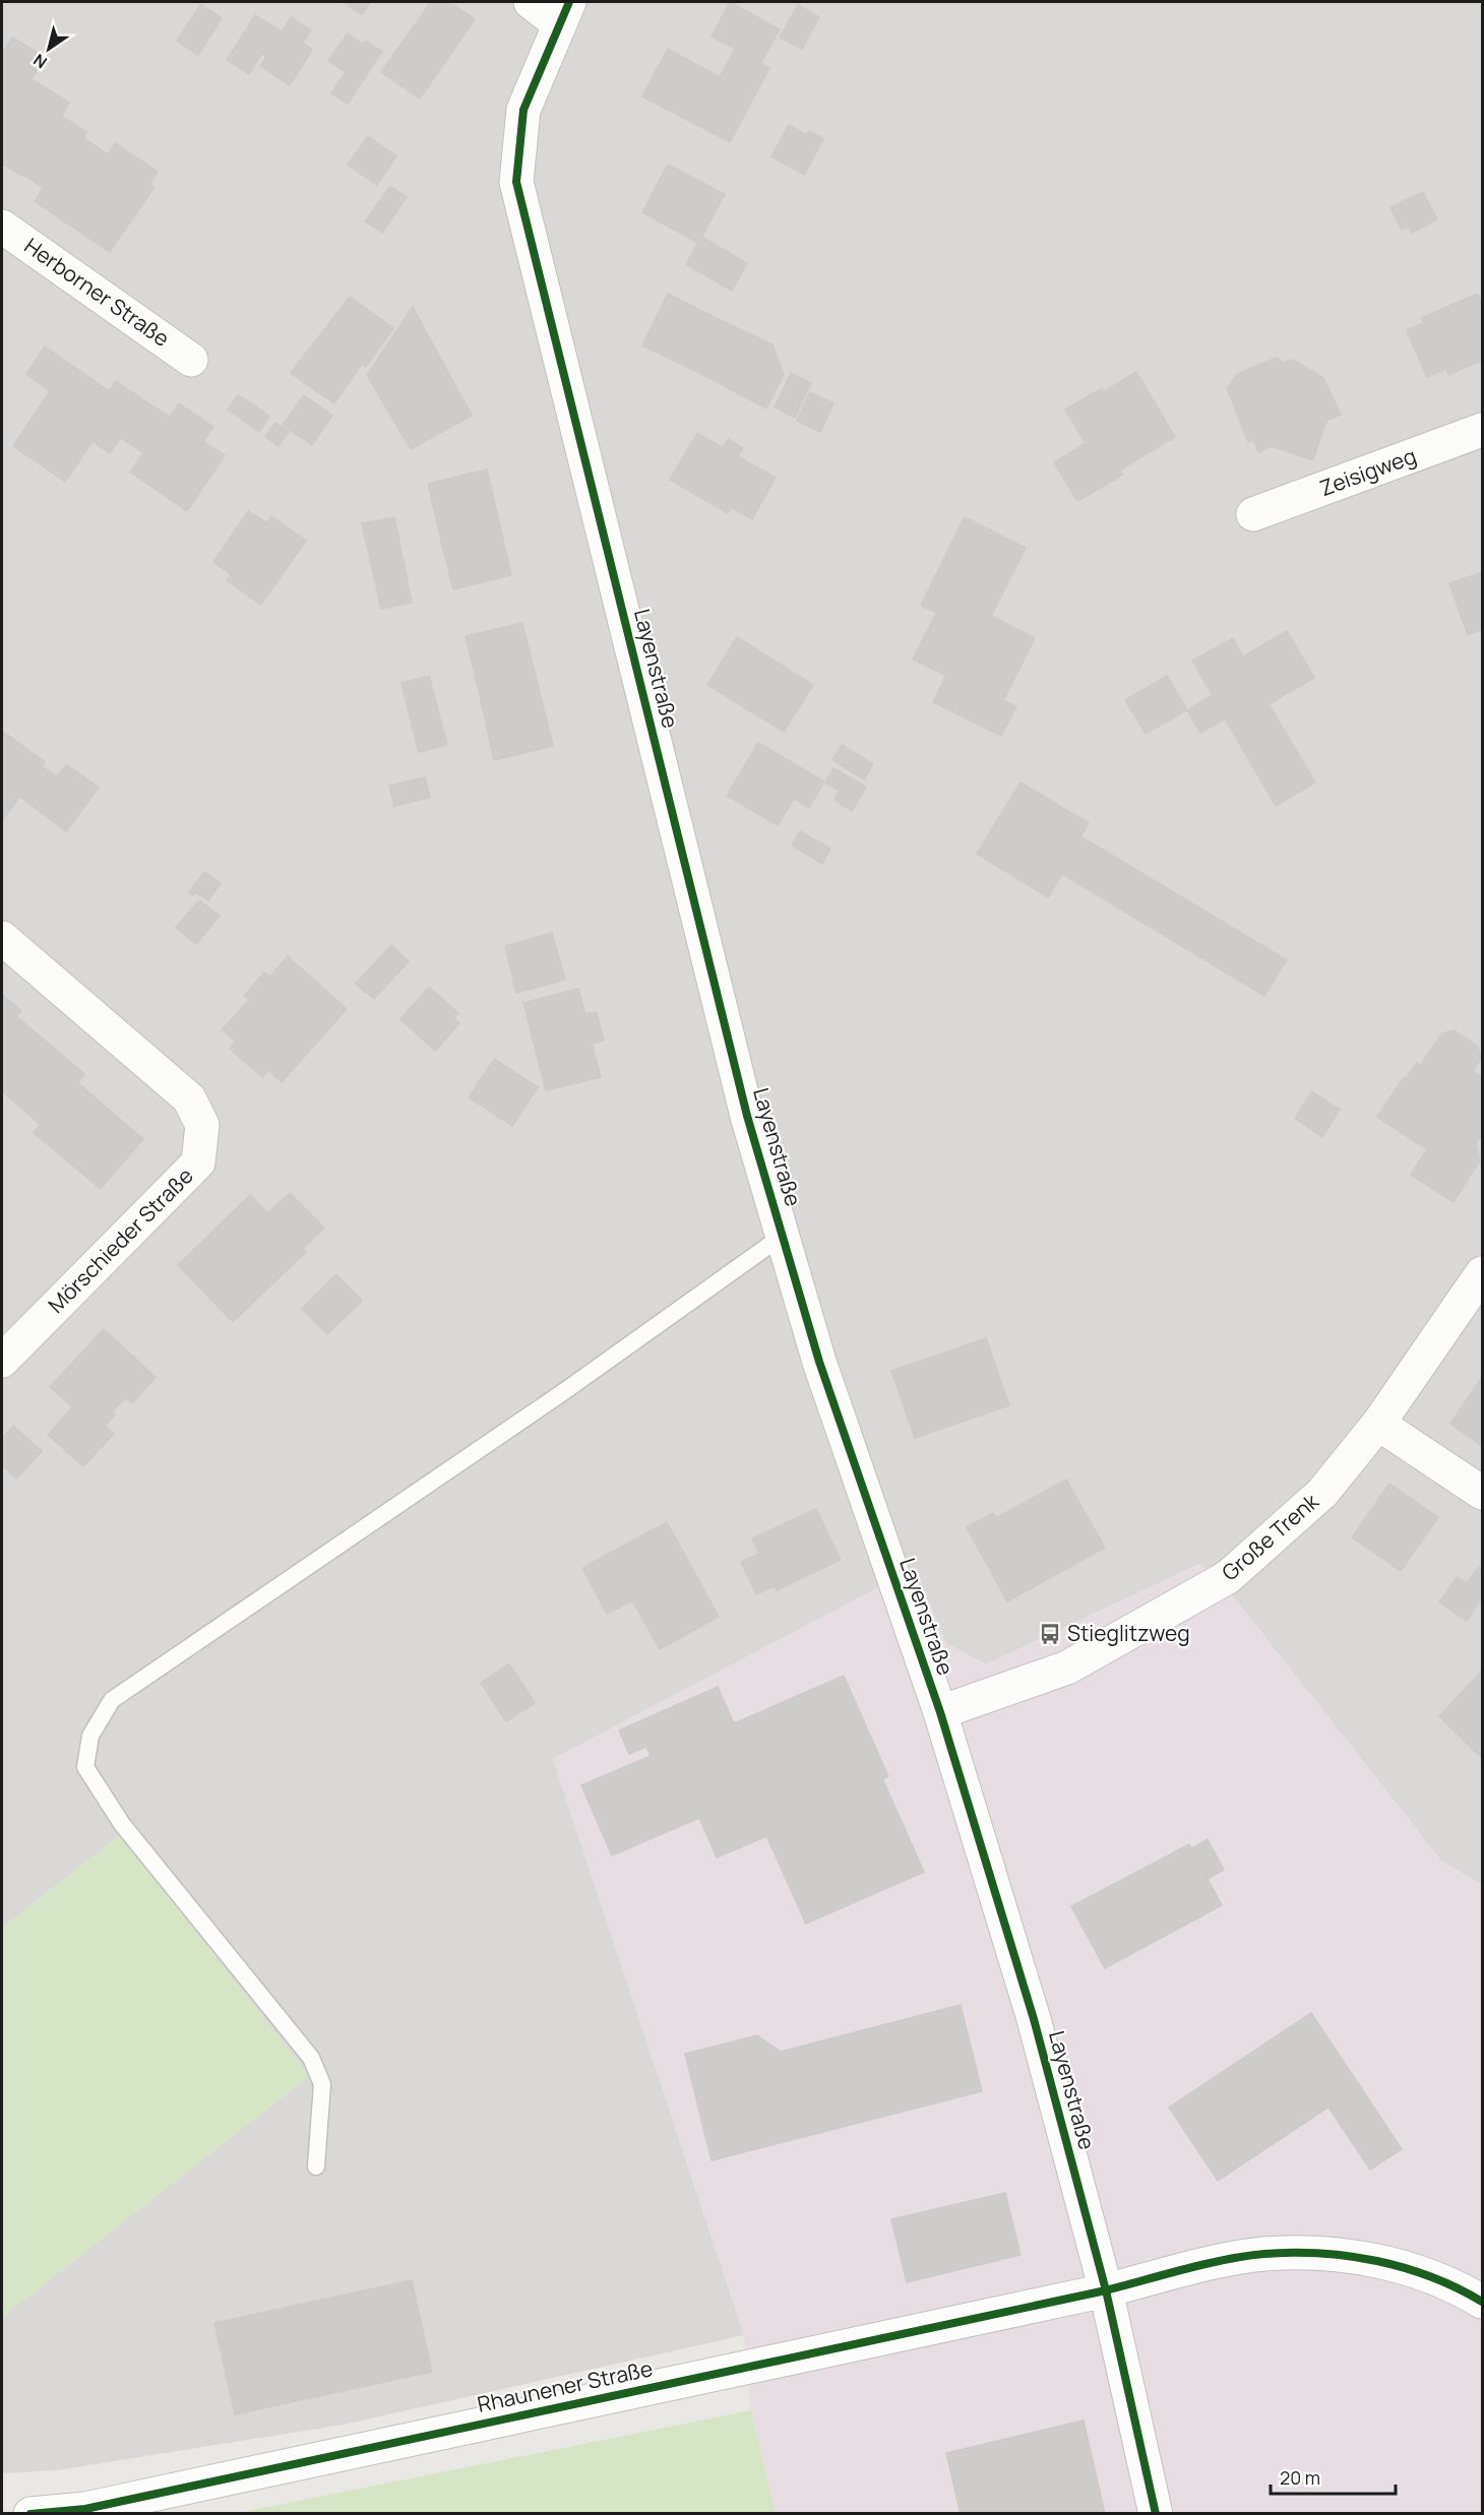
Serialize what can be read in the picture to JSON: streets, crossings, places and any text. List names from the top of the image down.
{
  "streets": {
    "street": [
      "Herborner Straße",
      "Zeisigweg",
      "Layenstraße",
      "Mörschieder Straße",
      "Große Trenk",
      "Rhaunener Straße"
    ]
  },
  "crossings": [
    ["Layenstraße", "Große Trenk"],
    ["Layenstraße", "Rhaunener Straße"]
  ],
  "places": {
    "bus stop": ["Stieglitzweg"]
  },
  "scale_bar": "20 m",
  "north": "bottom left"
}
